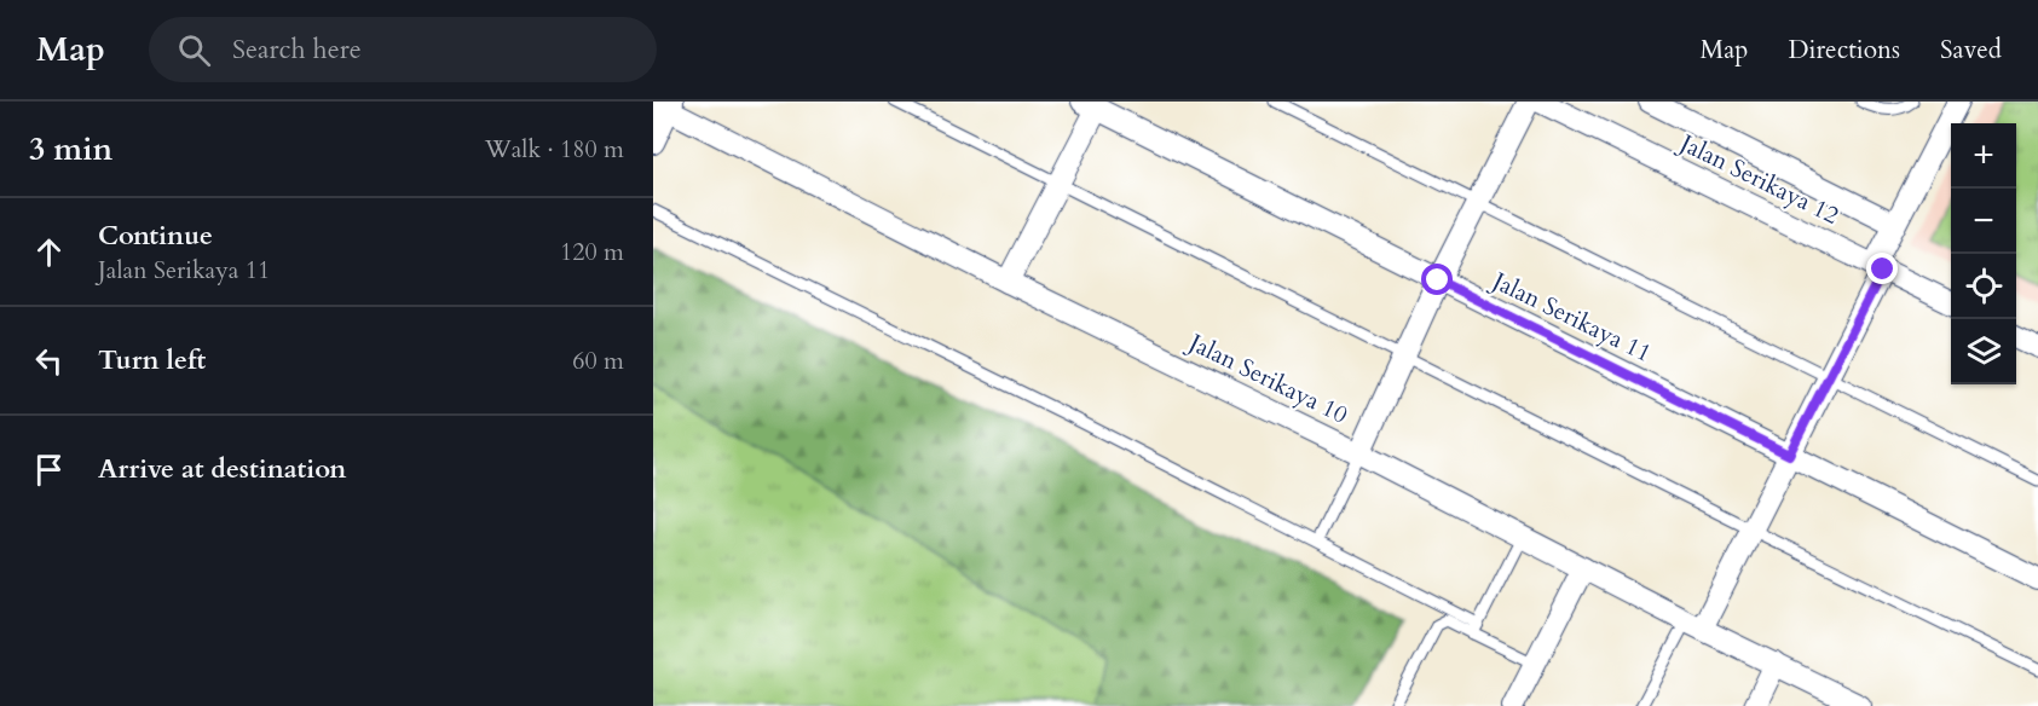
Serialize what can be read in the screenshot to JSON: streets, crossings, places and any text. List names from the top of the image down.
{
  "streets": {
    "street": ["Jalan Serikaya 12", "Jalan Serikaya 11", "Jalan Serikaya 10"]
  },
  "page": {
    "header": "Map",
    "search": "Search here",
    "nav": ["Map", "Directions", "Saved"],
    "heading": ["3 min", "Walk · 180 m"],
    "map_buttons": ["+", "−"],
    "list": [
      ["Continue", "Jalan Serikaya 11", "120 m"],
      ["Turn left", "60 m"],
      "Arrive at destination"
    ]
  }
}
